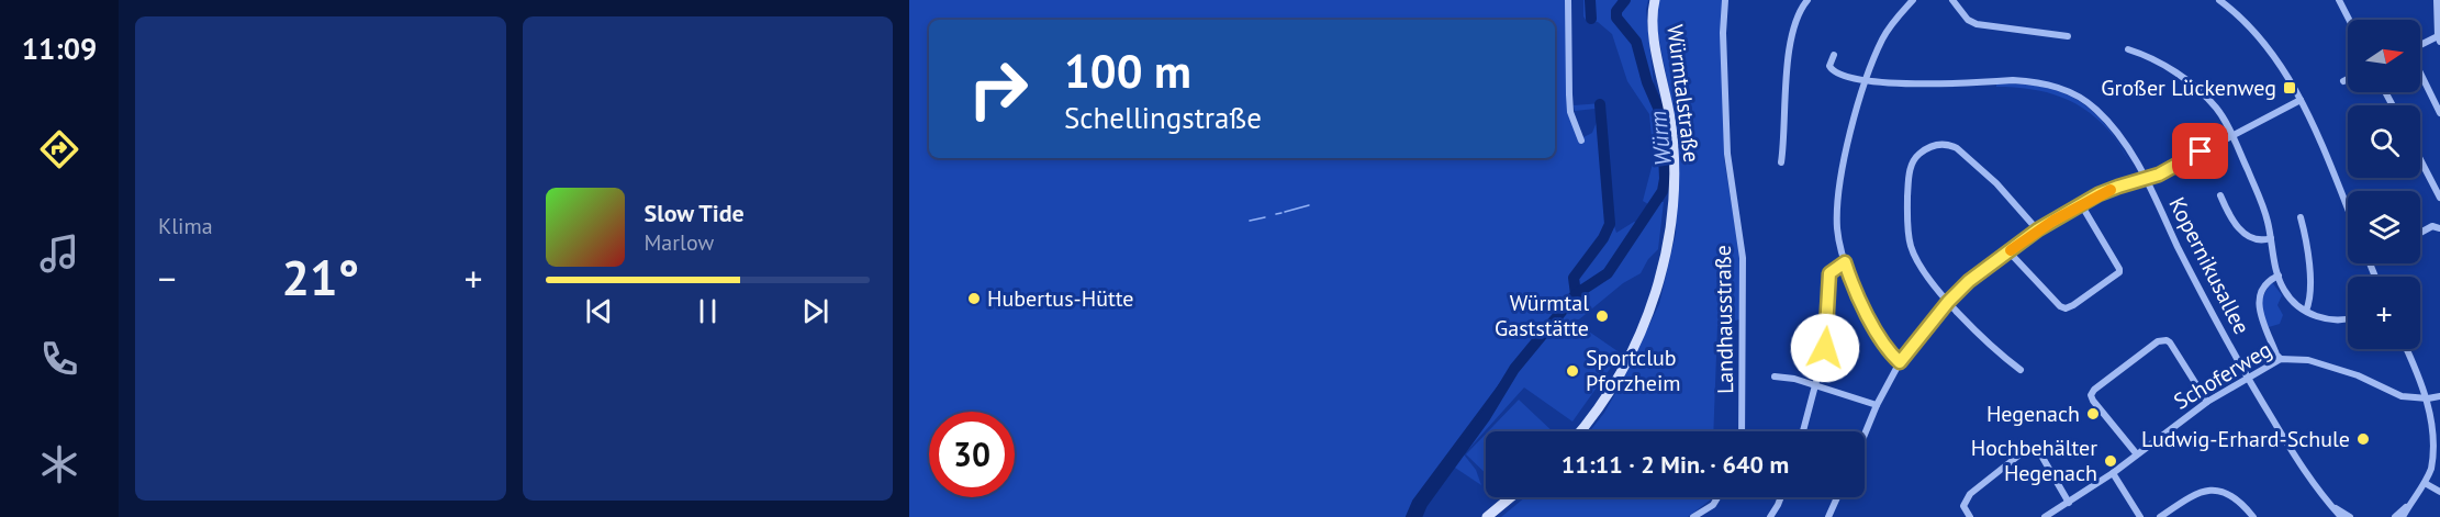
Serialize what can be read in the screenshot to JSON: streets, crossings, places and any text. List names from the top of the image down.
{
  "streets": {
    "main road": ["Würmtalstraße"],
    "street": ["Kopernikusallee", "Landhausstraße", "Schoferweg"]
  },
  "crossings": [
    ["Kopernikusallee", "Schoferweg"]
  ],
  "water": ["Würm"],
  "places": {
    "transit": ["Großer Lückenweg"],
    "other": [
      "Hubertus-Hütte",
      "Würmtal Gaststätte",
      "Sportclub Pforzheim",
      "Hegenach",
      "Ludwig-Erhard-Schule",
      "Hochbehälter Hegenach"
    ]
  },
  "north": "right",
  "page": {
    "tabs": "11:09",
    "tile": "Klima",
    "map_buttons": "+",
    "turn": ["100 m", "Schellingstraße"],
    "song": ["Slow Tide", "Marlow"],
    "heat": ["−", "21°", "+"],
    "limit": "30",
    "trip": "11:11 · 2 Min. · 640 m"
  }
}
